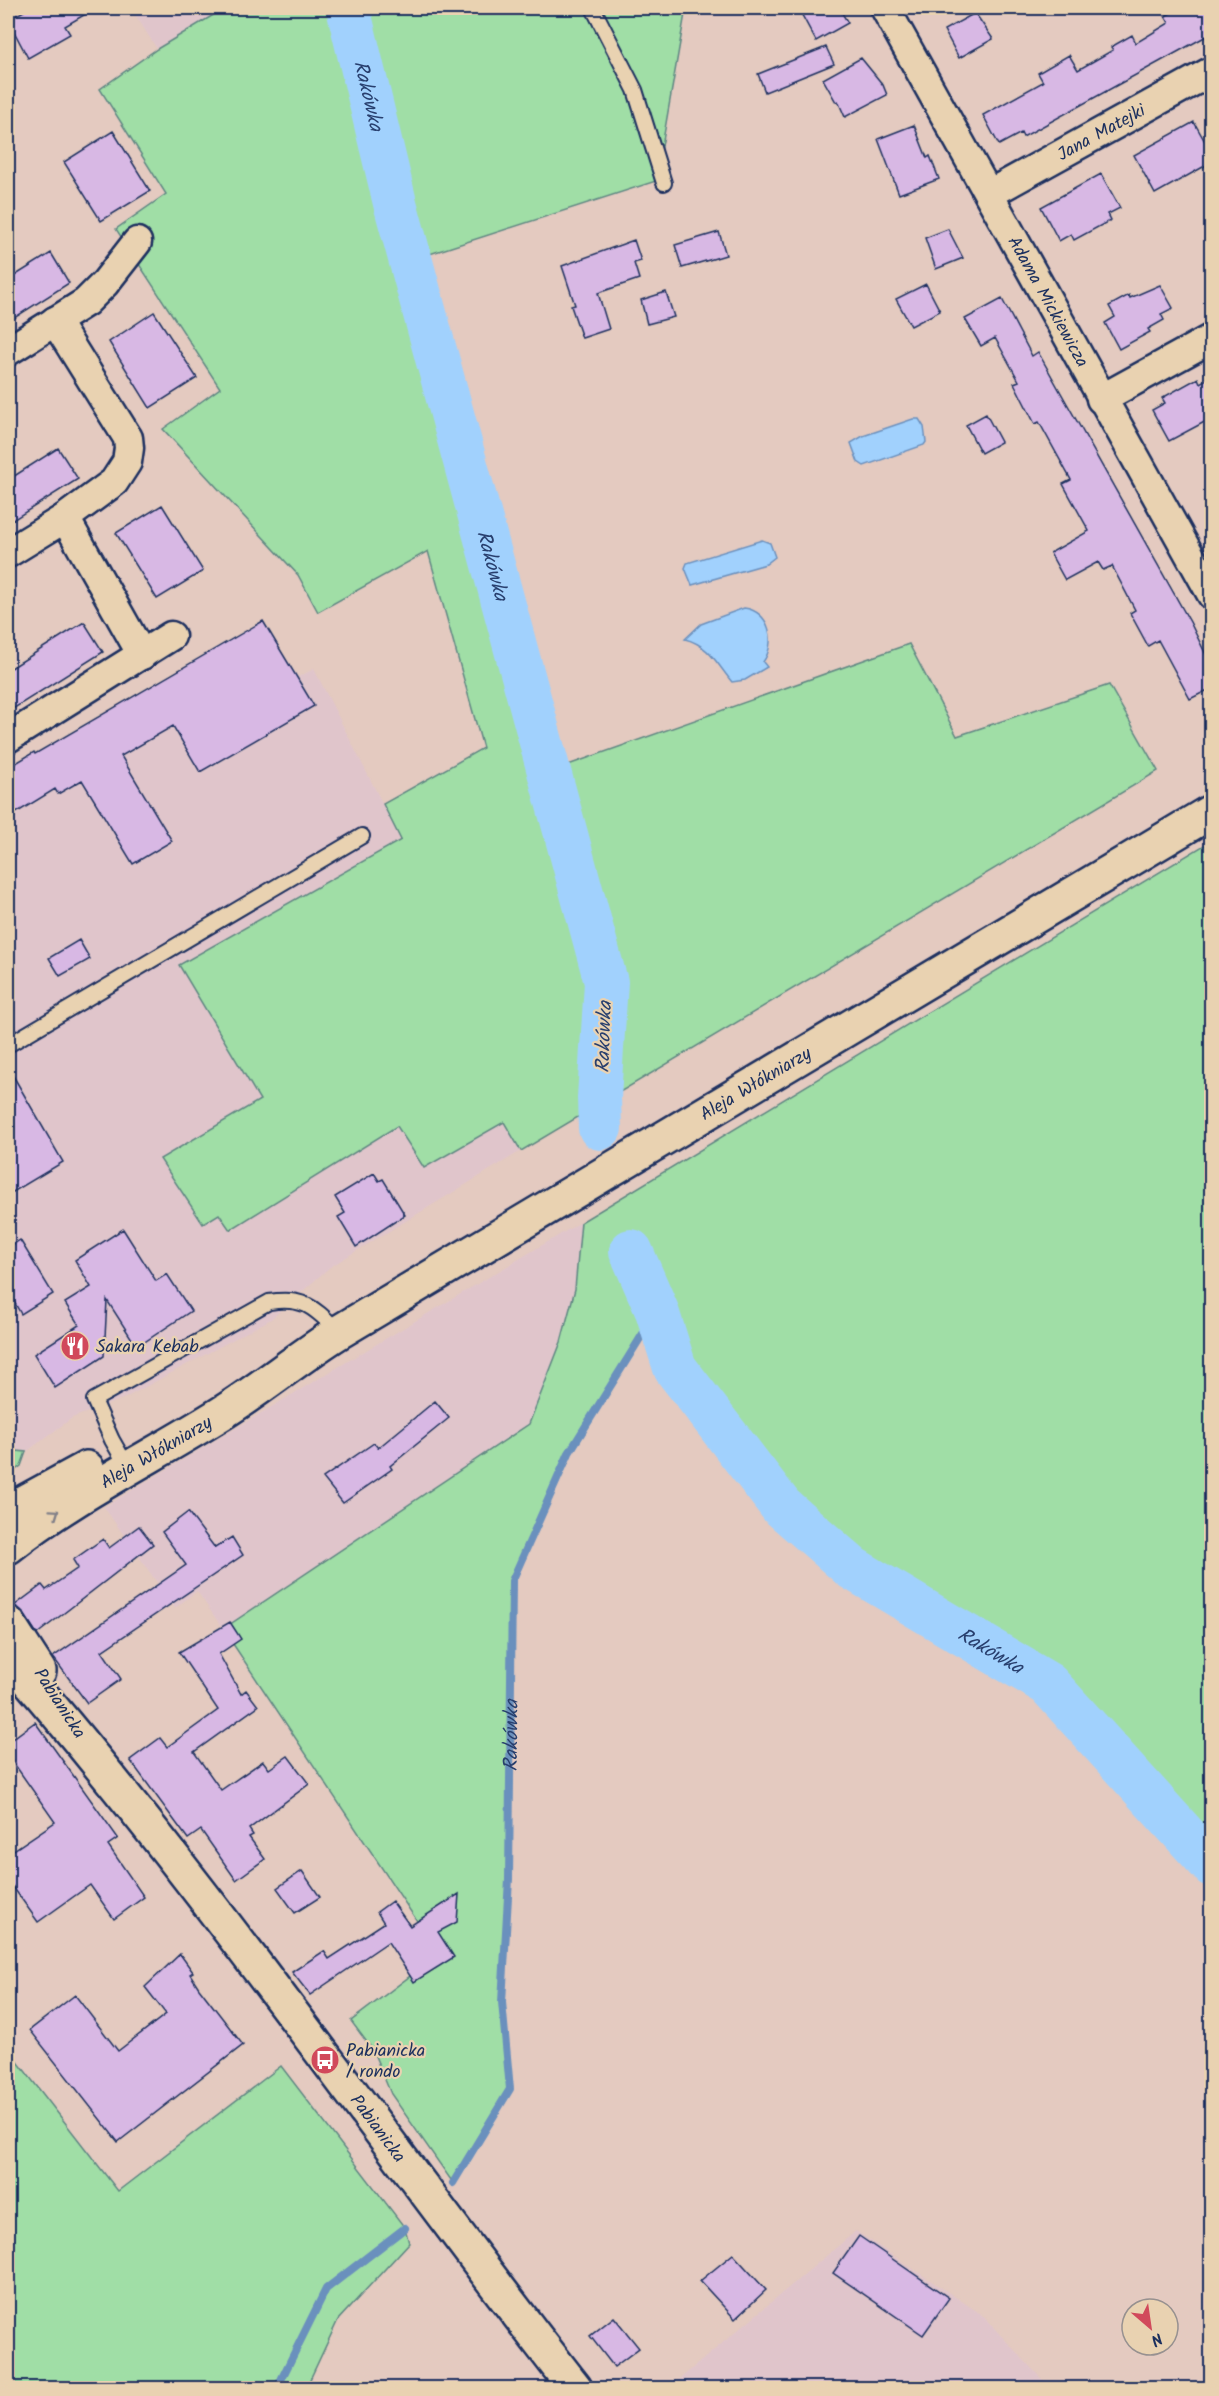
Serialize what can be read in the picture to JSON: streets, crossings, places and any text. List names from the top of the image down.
{
  "streets": {
    "main road": ["Aleja Włókniarzy", "Pabianicka"],
    "street": ["Jana Matejki", "Adama Mickiewicza"]
  },
  "crossings": [
    ["Jana Matejki", "Adama Mickiewicza"]
  ],
  "water": ["Rakówka"],
  "places": {
    "restaurant": ["Sakara Kebab"],
    "bus stop": ["Pabianicka / rondo"]
  },
  "north": "bottom right"
}
